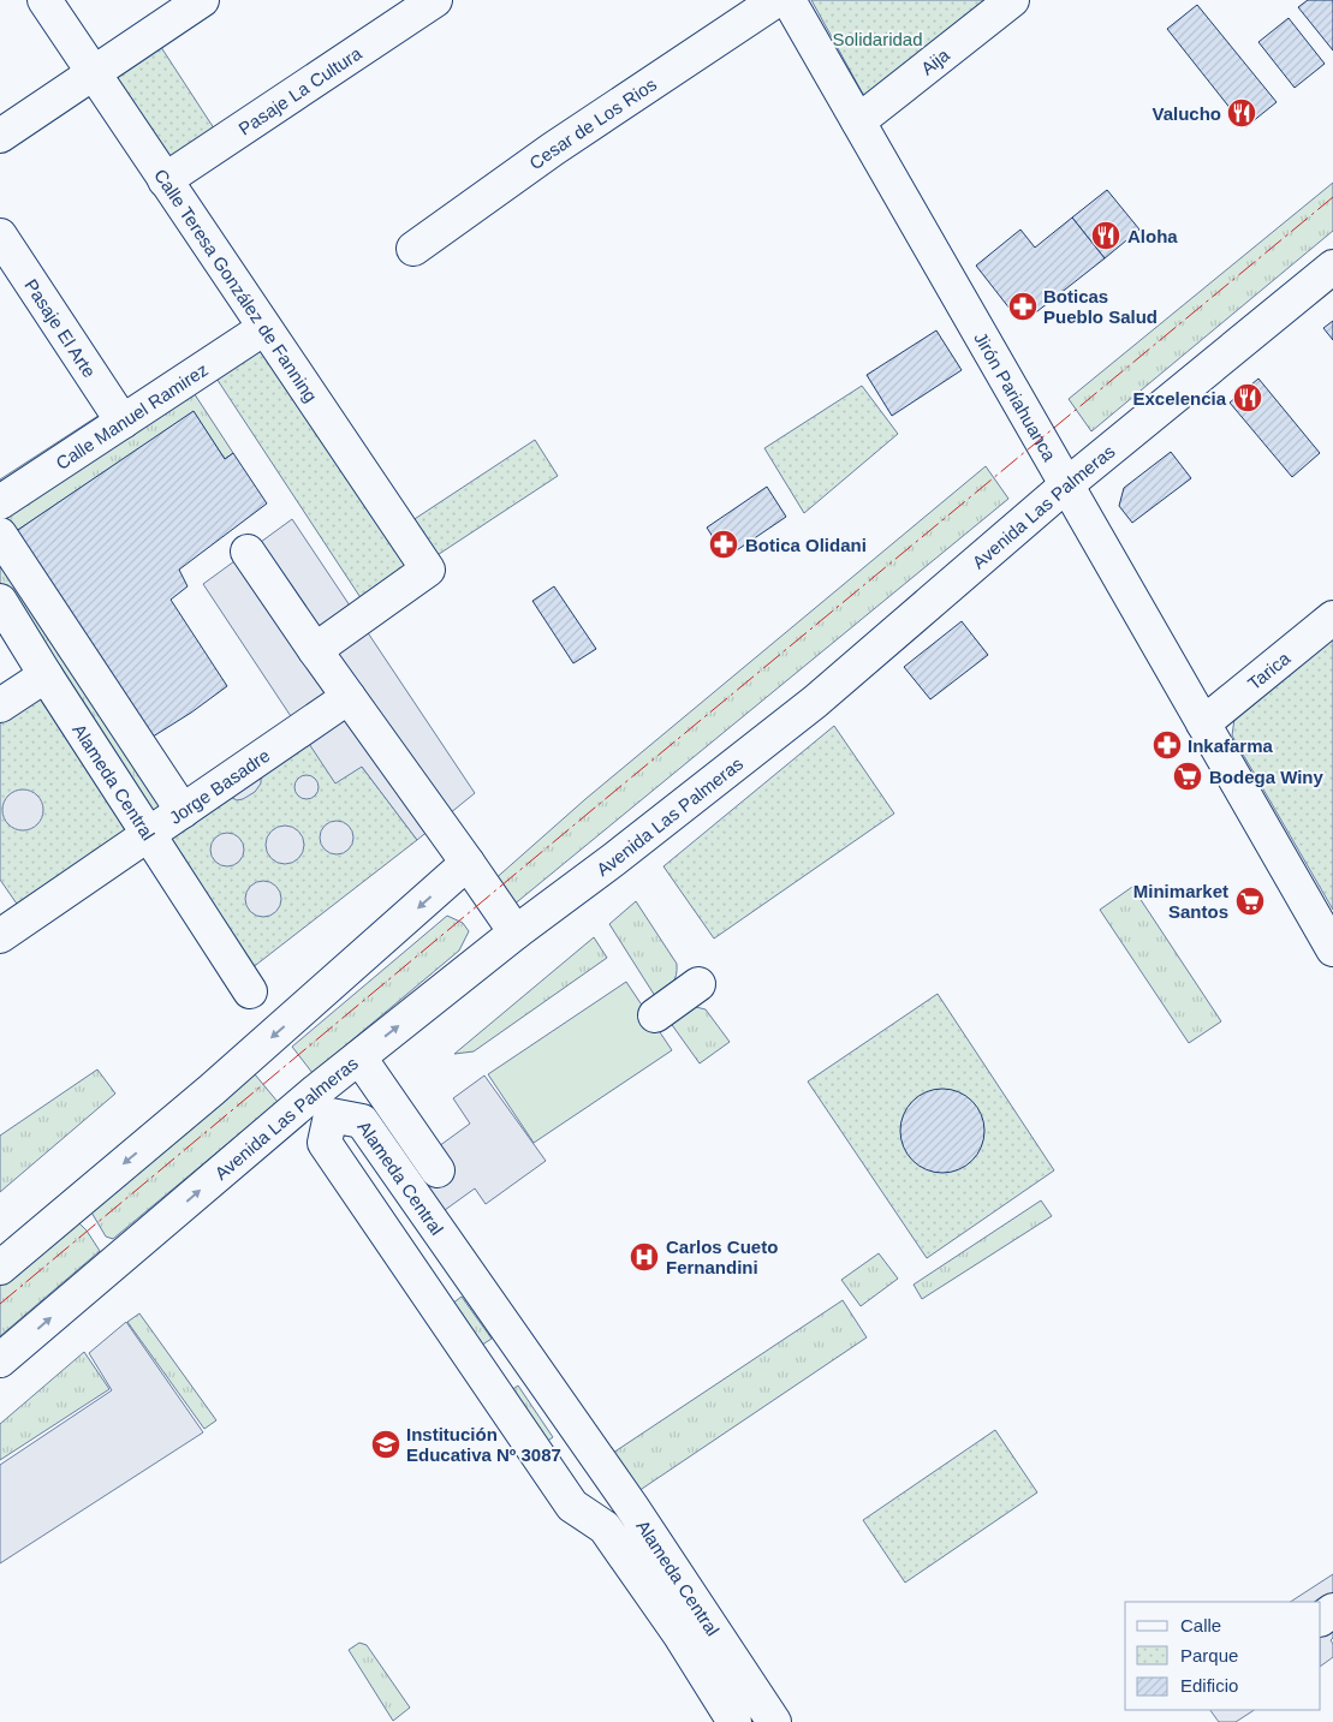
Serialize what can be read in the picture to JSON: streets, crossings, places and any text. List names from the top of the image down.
{
  "streets": {
    "street": [
      "Aija",
      "Pasaje La Cultura",
      "Cesar de Los Rios",
      "Calle Teresa González de Fanning",
      "Pasaje El Arte",
      "Jirón Pariahuanca",
      "Calle Manuel Ramirez",
      "Avenida Las Palmeras",
      "Tarica",
      "Alameda Central",
      "Jorge Basadre"
    ]
  },
  "crossings": [
    ["Aija", "Jirón Pariahuanca"],
    ["Pasaje La Cultura", "Calle Teresa González de Fanning"],
    ["Calle Teresa González de Fanning", "Calle Manuel Ramirez"],
    ["Pasaje El Arte", "Calle Manuel Ramirez"],
    ["Jirón Pariahuanca", "Avenida Las Palmeras"],
    ["Jirón Pariahuanca", "Tarica"],
    ["Alameda Central", "Jorge Basadre"]
  ],
  "parks": ["Solidaridad"],
  "places": {
    "restaurant": ["Valucho", "Aloha", "Excelencia"],
    "pharmacy": ["Boticas Pueblo Salud", "Botica Olidani", "Inkafarma"],
    "supermarket": ["Bodega Winy", "Minimarket Santos"],
    "hospital": ["Carlos Cueto Fernandini"],
    "school or university": ["Institución Educativa Nº 3087"]
  },
  "legend": ["Calle", "Parque", "Edificio"]
}
